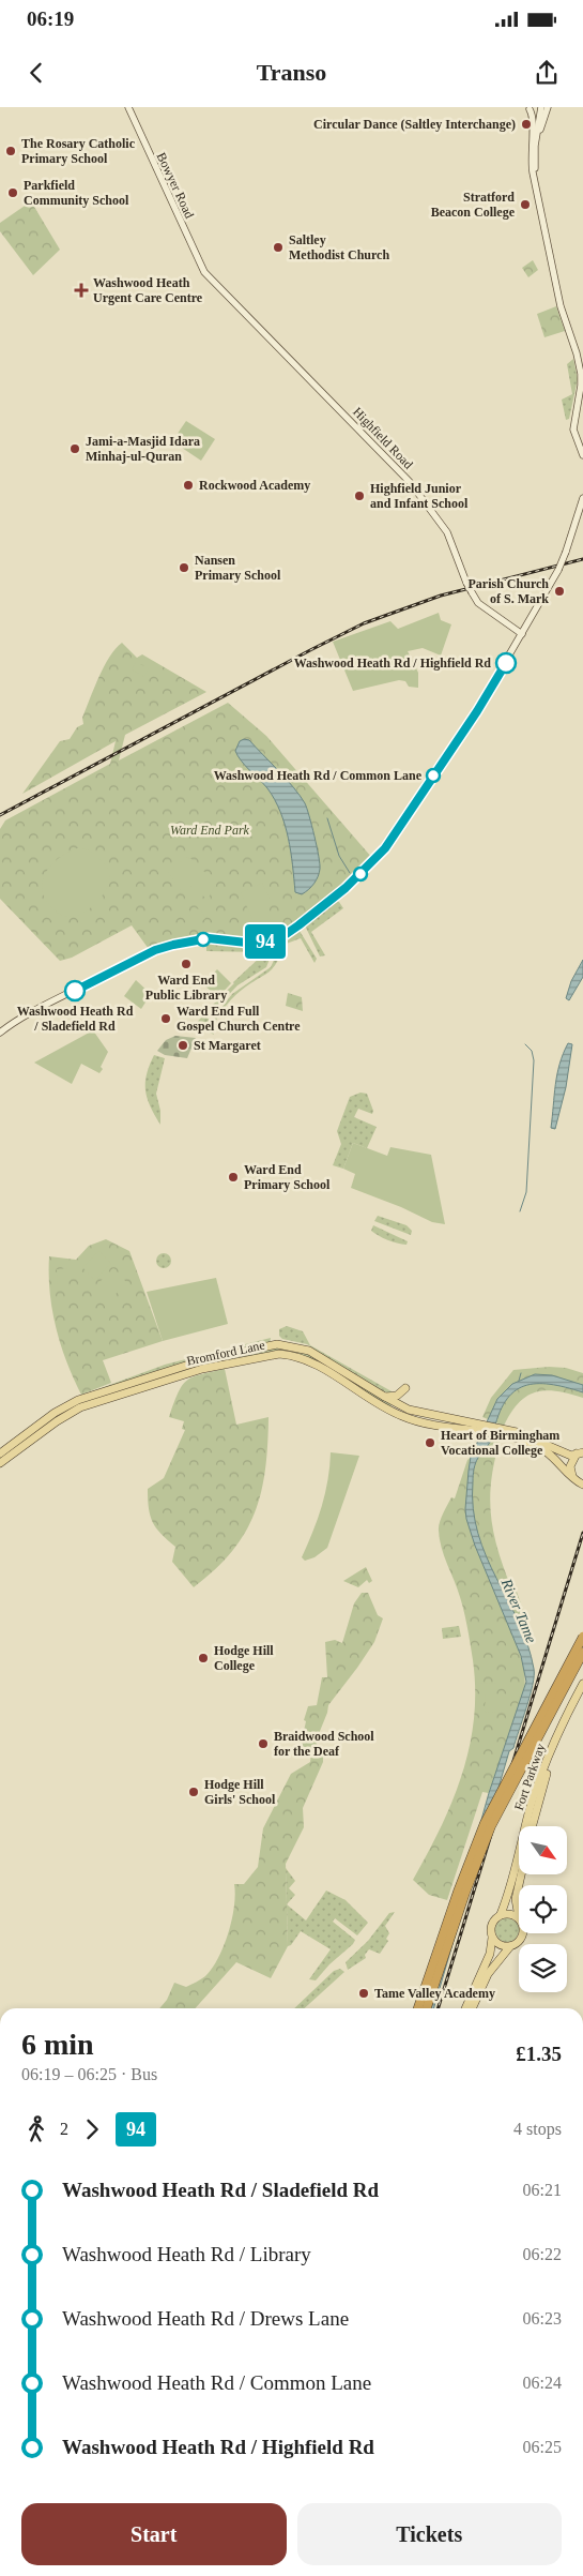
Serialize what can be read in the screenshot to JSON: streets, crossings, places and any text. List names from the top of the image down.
{
  "streets": {
    "main road": [
      "Bowyer Road",
      "Highfield Road",
      "Bromford Lane",
      "Fort Parkway"
    ]
  },
  "crossings": [
    ["Bowyer Road", "Highfield Road"]
  ],
  "water": ["River Tame"],
  "parks": ["Ward End Park"],
  "places": {
    "other": [
      "Circular Dance (Saltley Interchange)",
      "The Rosary Catholic Primary School",
      "Parkfield Community School",
      "Stratford Beacon College",
      "Saltley Methodist Church",
      "Jami-a-Masjid Idara Minhaj-ul-Quran",
      "Rockwood Academy",
      "Highfield Junior and Infant School",
      "Nansen Primary School",
      "Parish Church of S. Mark",
      "Washwood Heath Rd / Highfield Rd",
      "Washwood Heath Rd / Common Lane",
      "Ward End Public Library",
      "Washwood Heath Rd / Sladefield Rd",
      "Ward End Full Gospel Church Centre",
      "St Margaret",
      "Ward End Primary School",
      "Heart of Birmingham Vocational College",
      "Hodge Hill College",
      "Braidwood School for the Deaf",
      "Hodge Hill Girls' School",
      "Tame Valley Academy"
    ],
    "health": ["Washwood Heath Urgent Care Centre"]
  },
  "lines": ["bus line 94"],
  "north": "bottom right",
  "page": {
    "status": "06:19",
    "header": "Transo",
    "on_map": "94",
    "heading": ["6 min", "06:19 – 06:25 · Bus", "£1.35"],
    "legs": ["2", "94", "4 stops"],
    "list": [
      {
        "name": "Washwood Heath Rd / Sladefield Rd",
        "value": "06:21"
      },
      {
        "name": "Washwood Heath Rd / Library",
        "value": "06:22"
      },
      {
        "name": "Washwood Heath Rd / Drews Lane",
        "value": "06:23"
      },
      {
        "name": "Washwood Heath Rd / Common Lane",
        "value": "06:24"
      },
      {
        "name": "Washwood Heath Rd / Highfield Rd",
        "value": "06:25"
      }
    ],
    "buttons": ["Start", "Tickets"]
  }
}
